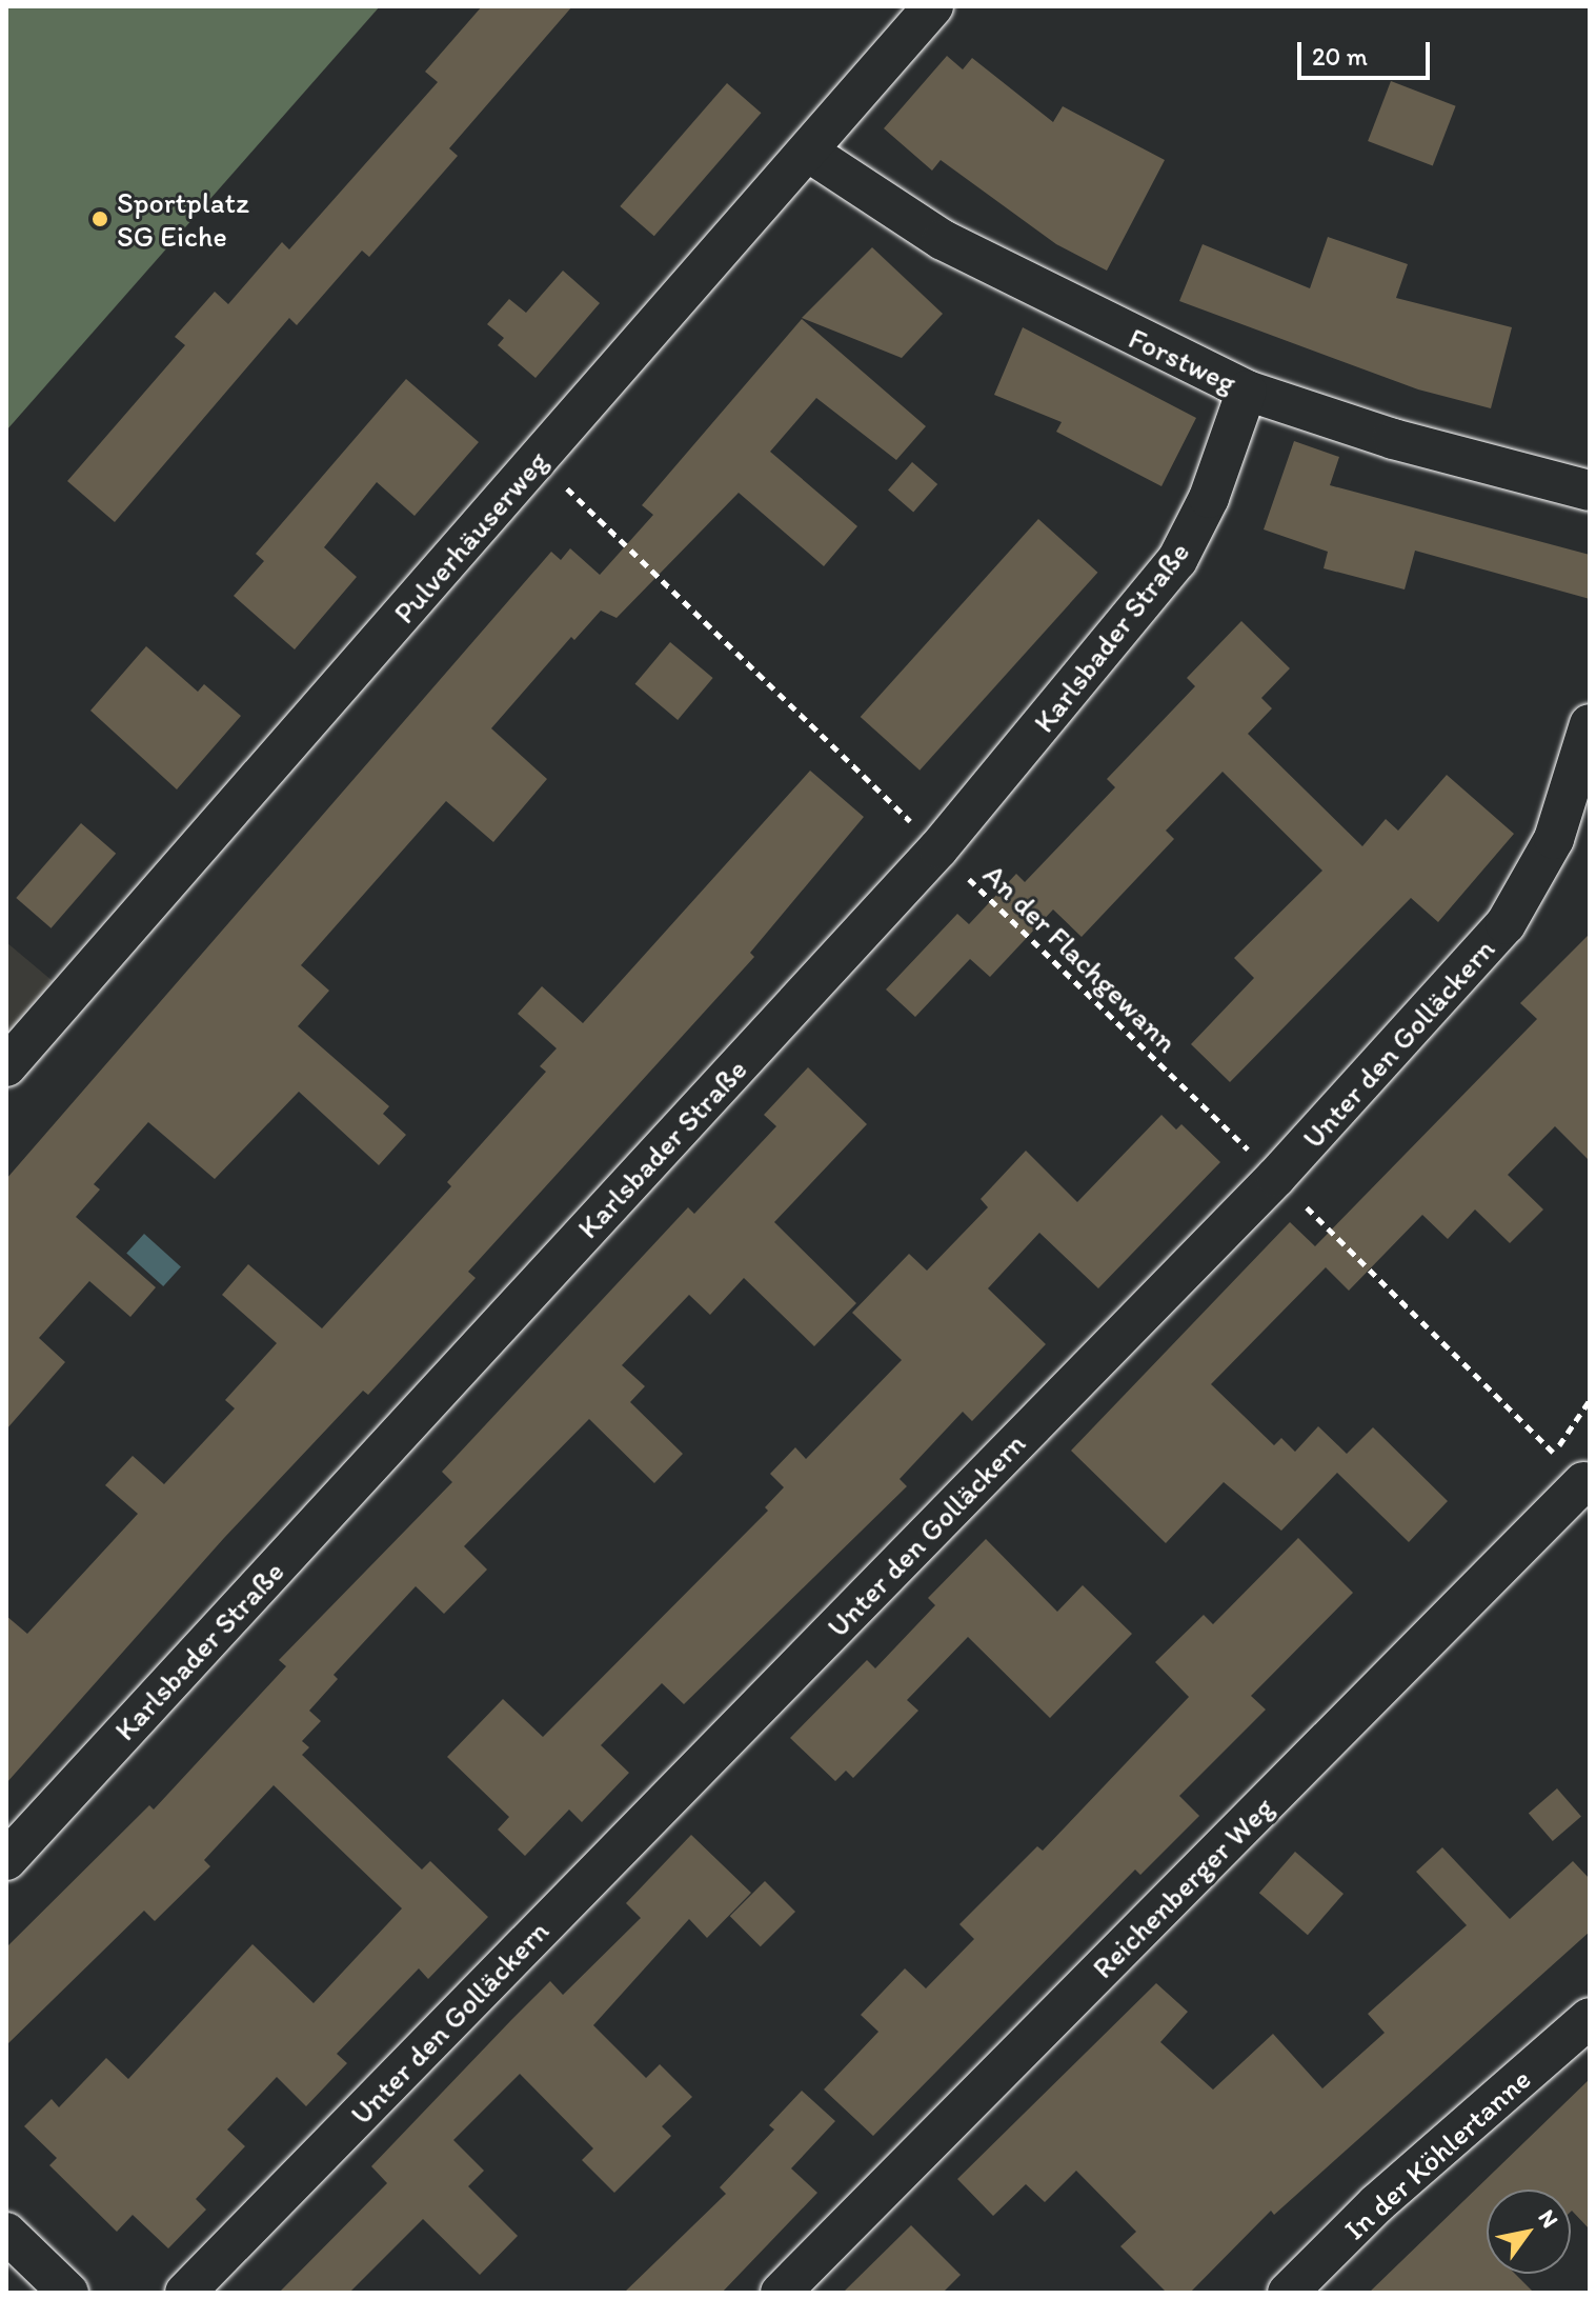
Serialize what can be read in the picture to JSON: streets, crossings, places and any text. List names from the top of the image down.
{
  "streets": {
    "street": [
      "Forstweg",
      "Pulverhäuserweg",
      "Karlsbader Straße",
      "Unter den Golläckern",
      "Reichenberger Weg",
      "In der Köhlertanne"
    ],
    "path": ["An der Flachgewann"]
  },
  "crossings": [
    ["Forstweg", "Pulverhäuserweg"],
    ["Forstweg", "Karlsbader Straße"],
    ["Pulverhäuserweg", "An der Flachgewann"],
    ["Karlsbader Straße", "An der Flachgewann"],
    ["An der Flachgewann", "Unter den Golläckern"],
    ["An der Flachgewann", "Reichenberger Weg"]
  ],
  "places": ["Sportplatz SG Eiche"],
  "scale_bar": "20 m",
  "north": "top right"
}
